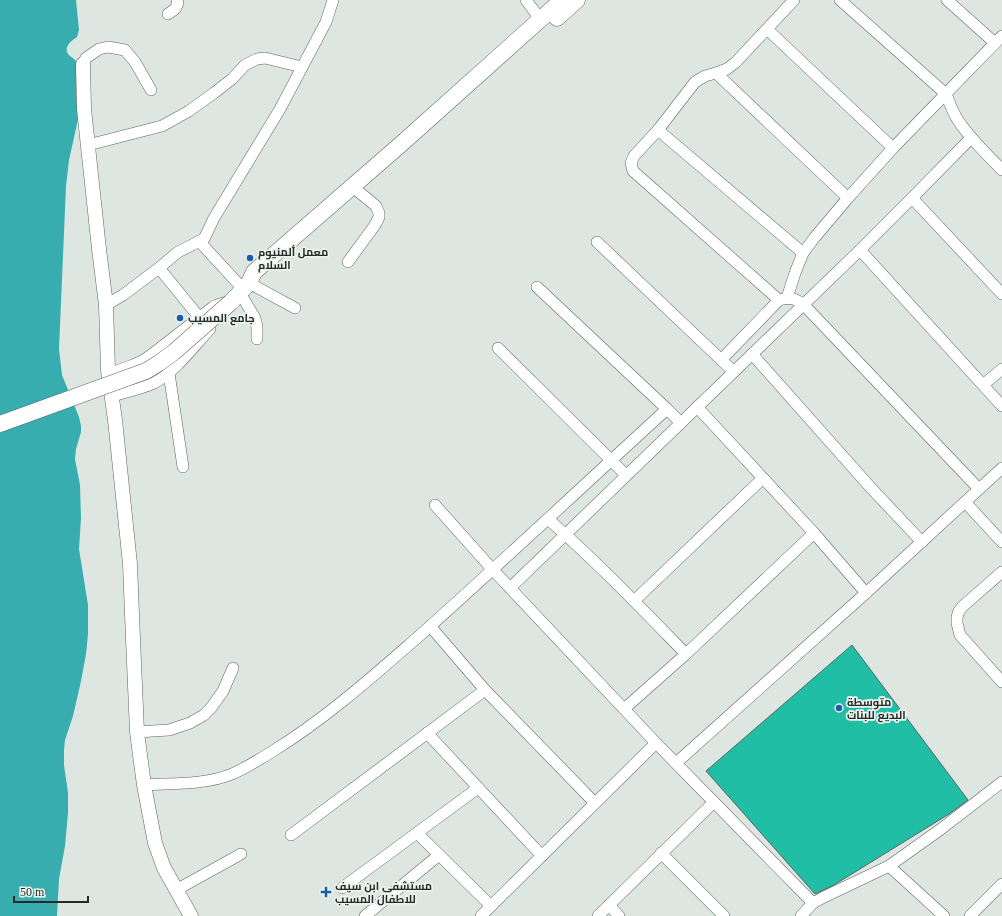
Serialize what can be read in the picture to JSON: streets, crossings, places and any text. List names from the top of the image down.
{
  "places": {
    "other": ["معمل ألمنيوم السلام", "جامع المسيب", "متوسطة البديع للبنات"],
    "health": ["مستشفى ابن سيف للاطفال المسيب"]
  },
  "scale_bar": "50 m"
}
